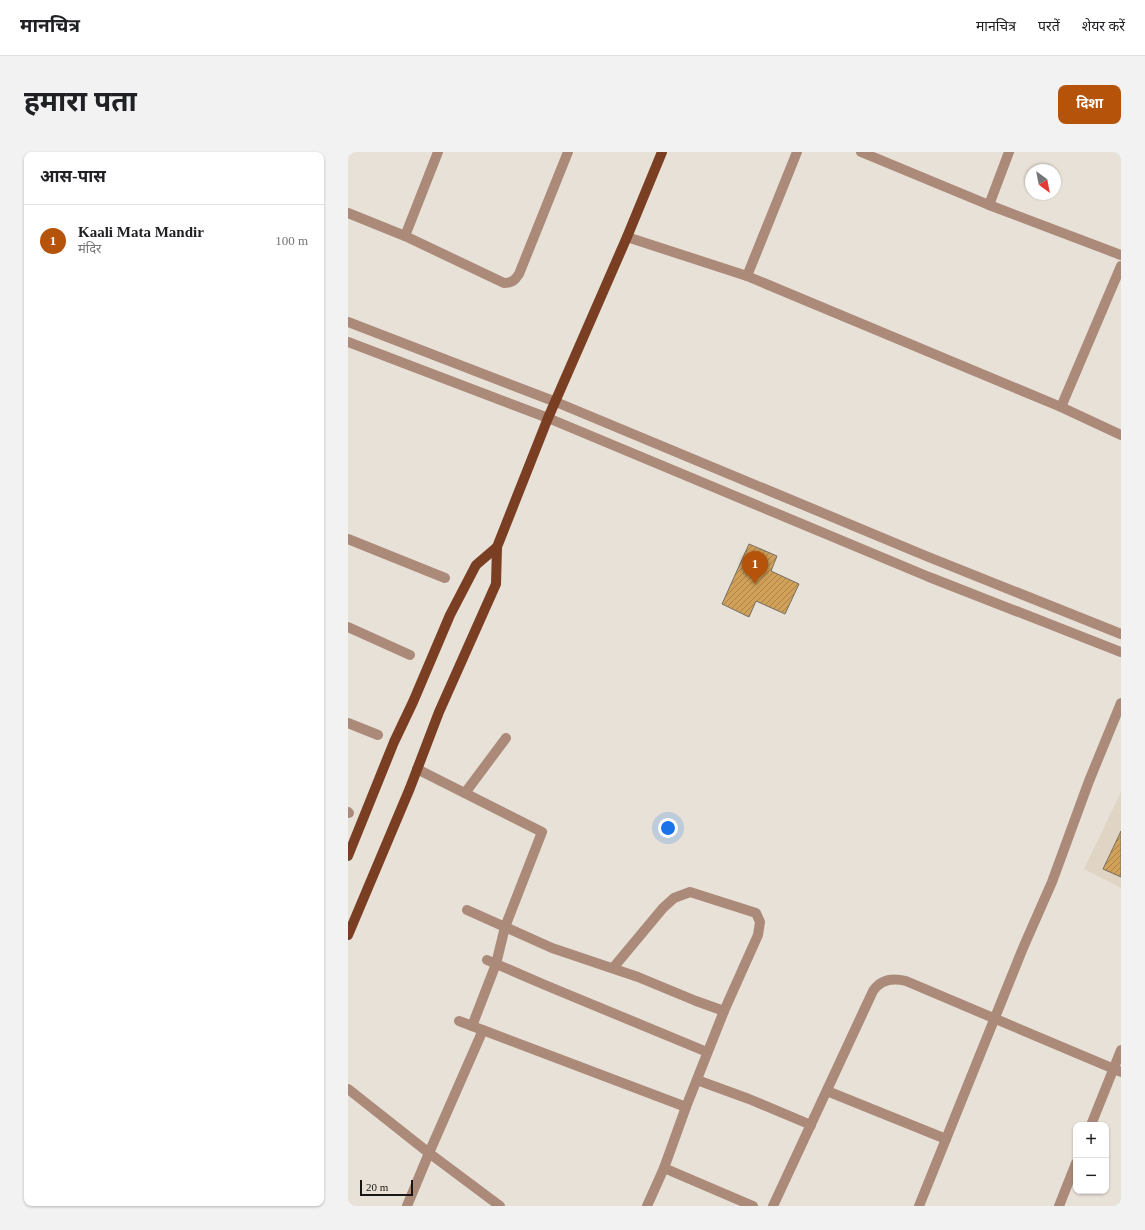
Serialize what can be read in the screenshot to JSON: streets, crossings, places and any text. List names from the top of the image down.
{
  "scale_bar": "20 m",
  "north": "bottom right",
  "page": {
    "header": "मानचित्र",
    "nav": ["मानचित्र", "परतें", "शेयर करें"],
    "buttons": "दिशा",
    "title": "हमारा पता",
    "heading": "आस-पास",
    "list": [
      {
        "mark": "1",
        "name": "Kaali Mata Mandir",
        "note": "मंदिर",
        "value": "100 m"
      }
    ],
    "pins": "1",
    "map_buttons": ["+", "−"],
    "scale": "20 m"
  }
}
